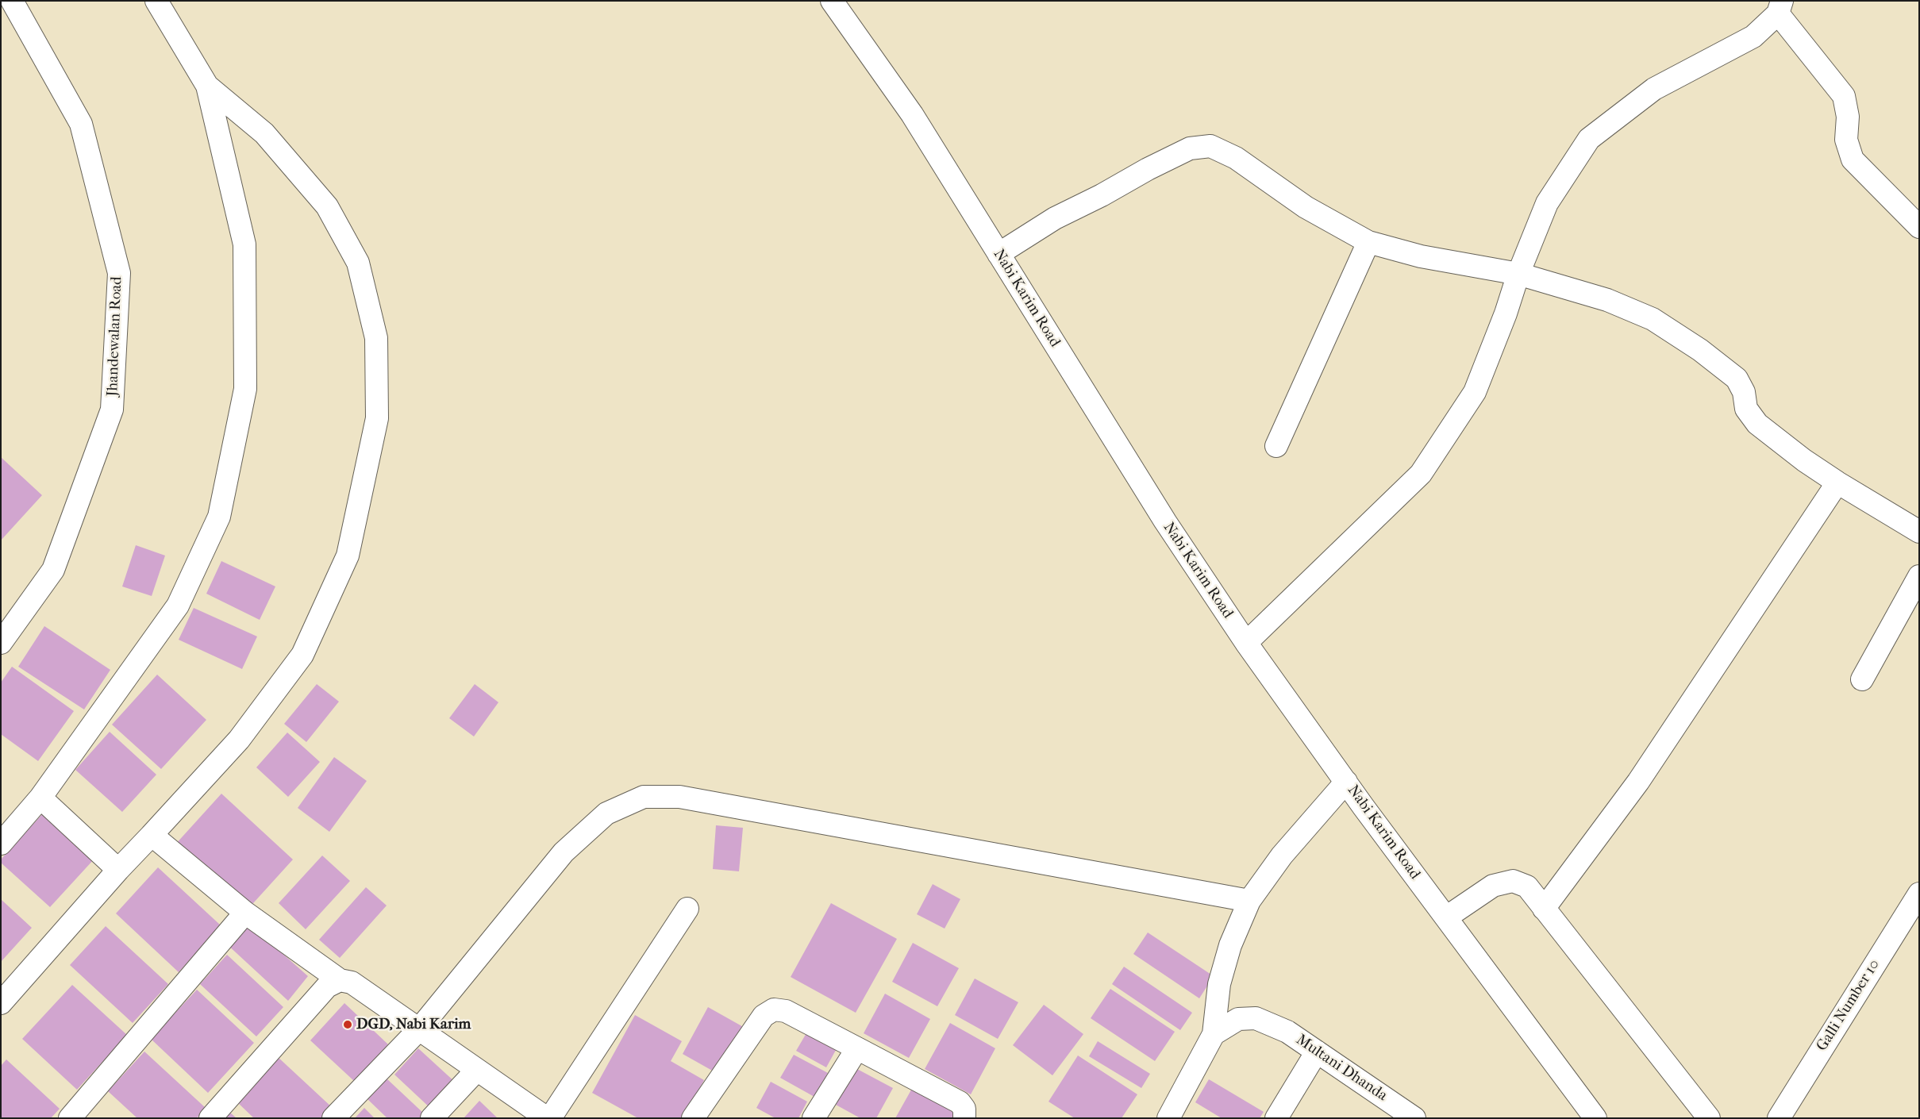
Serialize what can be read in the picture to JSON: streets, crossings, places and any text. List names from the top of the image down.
{
  "streets": {
    "street": [
      "Nabi Karim Road",
      "Jhandewalan Road",
      "Galli Number 10",
      "Multani Dhanda"
    ]
  },
  "places": ["DGD, Nabi Karim"]
}
